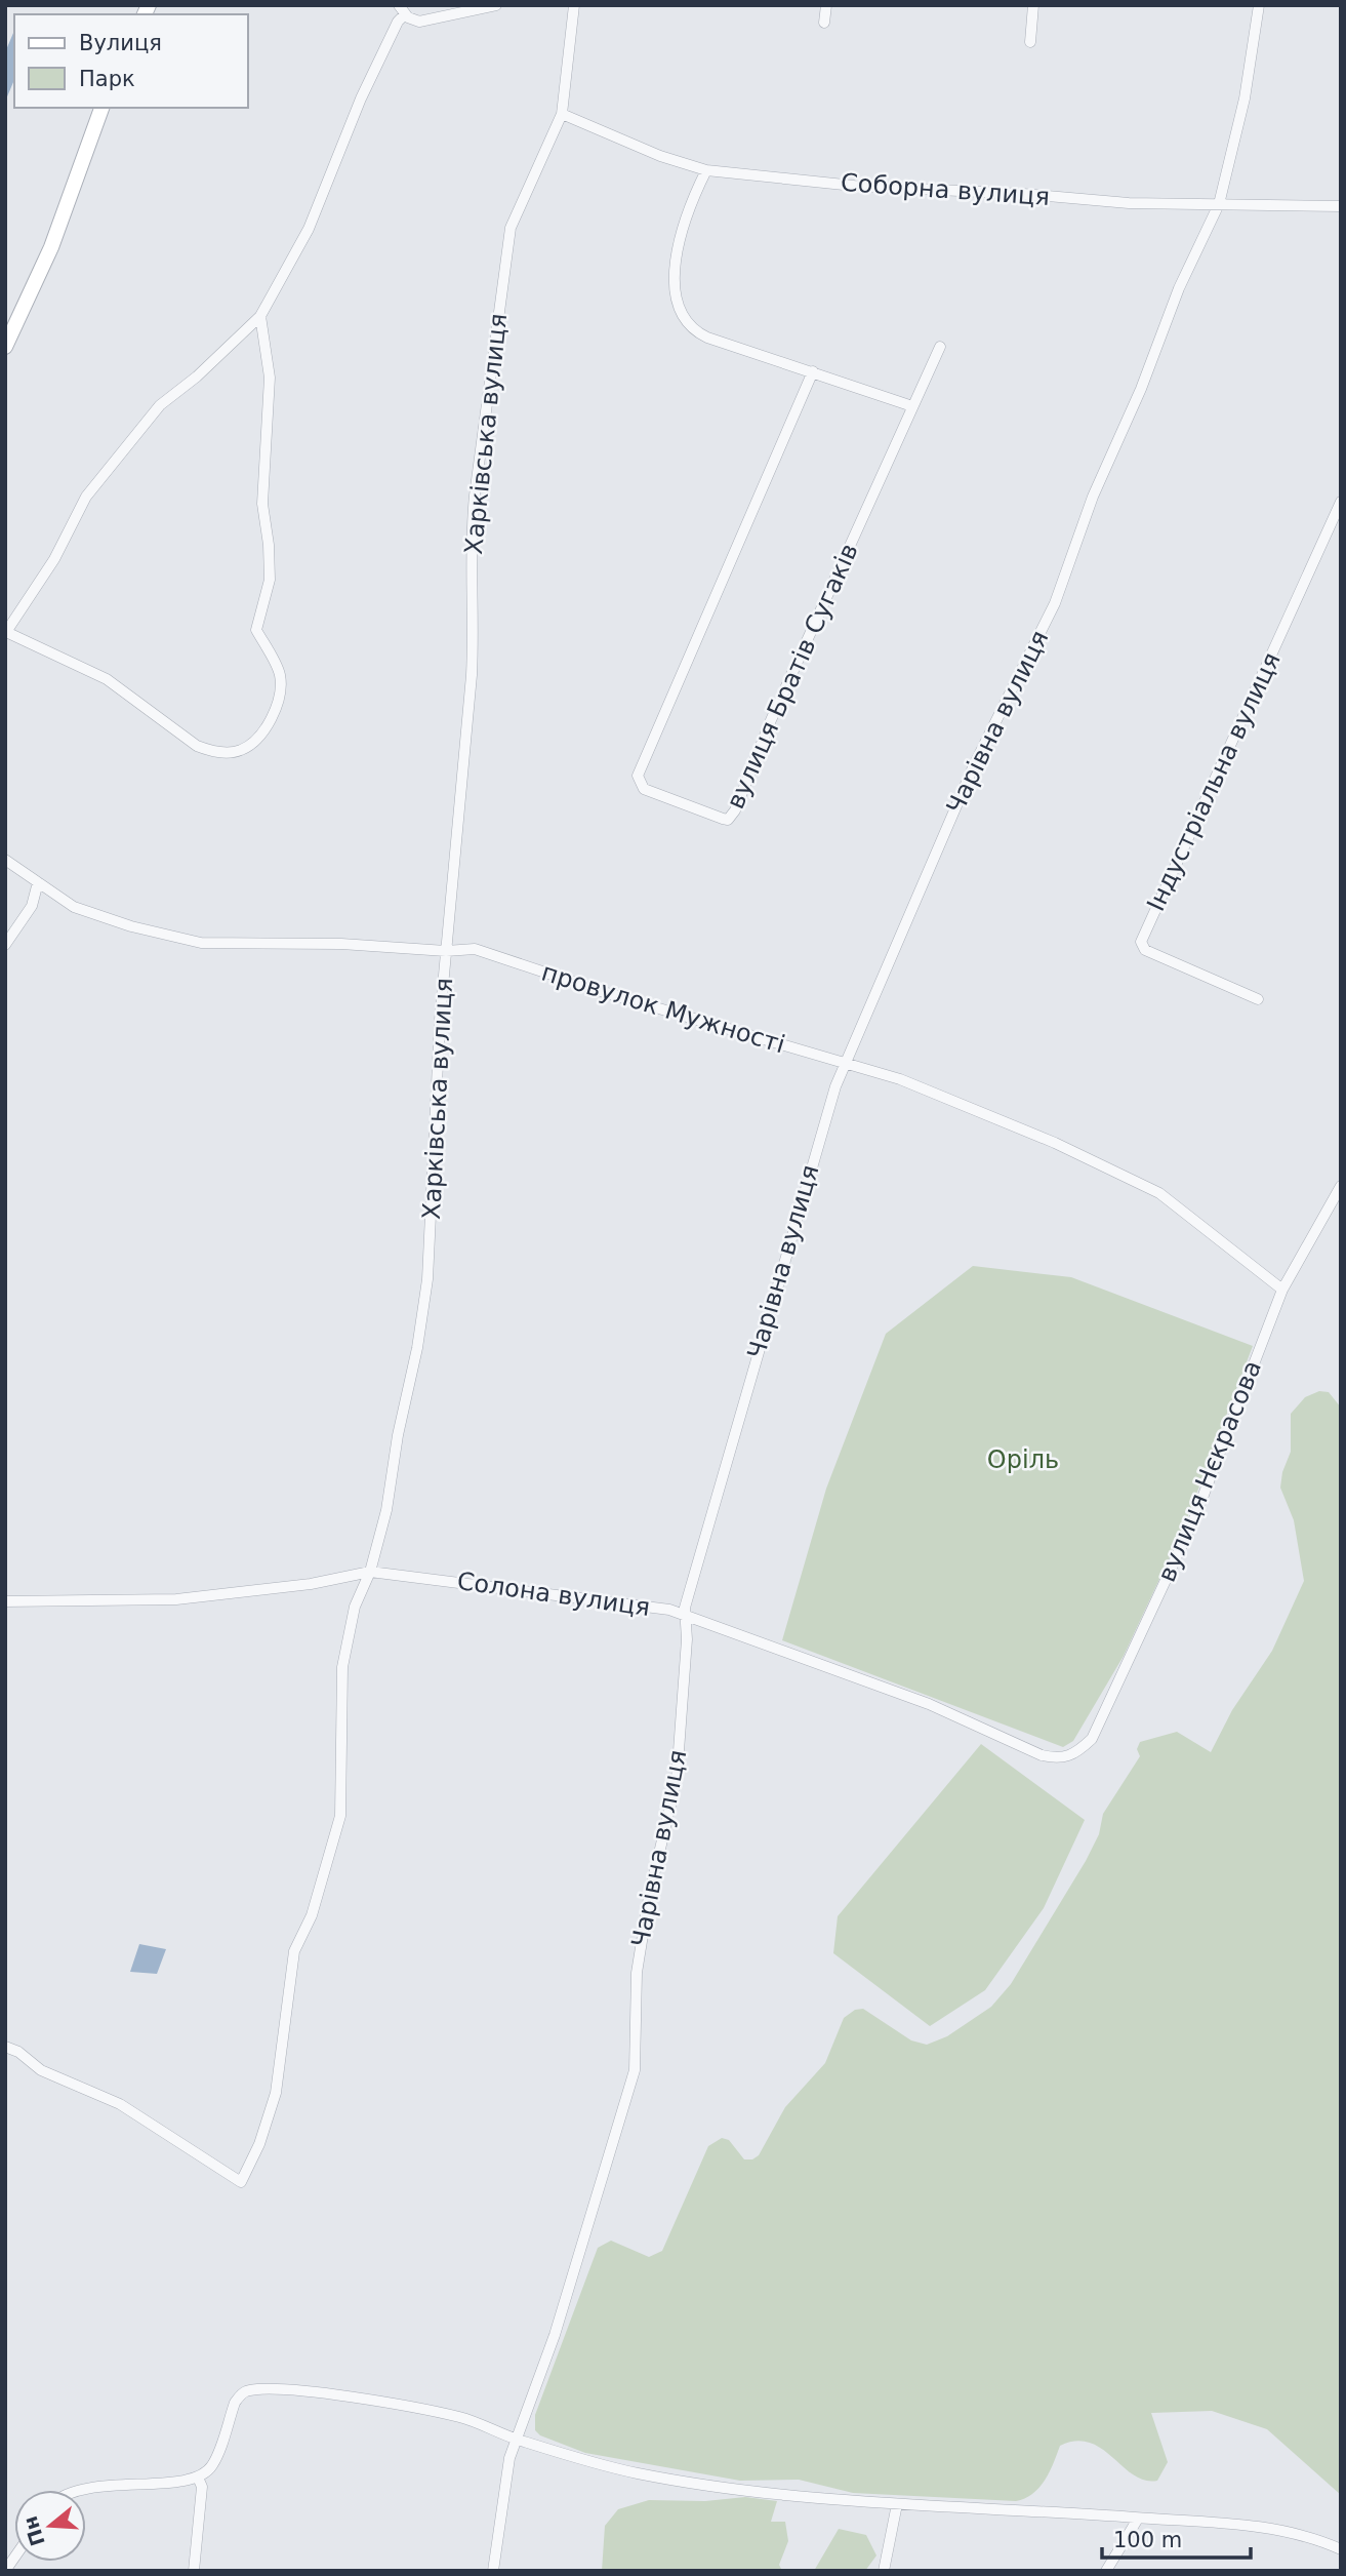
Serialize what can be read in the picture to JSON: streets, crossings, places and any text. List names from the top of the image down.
{
  "streets": {
    "street": [
      "Соборна вулиця",
      "Харківська вулиця",
      "вулиця Братів Сугаків",
      "Чарівна вулиця",
      "Індустріальна вулиця",
      "провулок Мужності",
      "вулиця Нєкрасова",
      "Солона вулиця"
    ]
  },
  "crossings": [
    ["Соборна вулиця", "Харківська вулиця"],
    ["Соборна вулиця", "Чарівна вулиця"],
    ["Харківська вулиця", "провулок Мужності"],
    ["Харківська вулиця", "Солона вулиця"],
    ["Чарівна вулиця", "провулок Мужності"],
    ["Чарівна вулиця", "Солона вулиця"],
    ["провулок Мужності", "вулиця Нєкрасова"],
    ["вулиця Нєкрасова", "Солона вулиця"]
  ],
  "parks": ["Оріль"],
  "legend": ["Вулиця", "Парк"],
  "scale_bar": "100 m",
  "north": "left"
}
